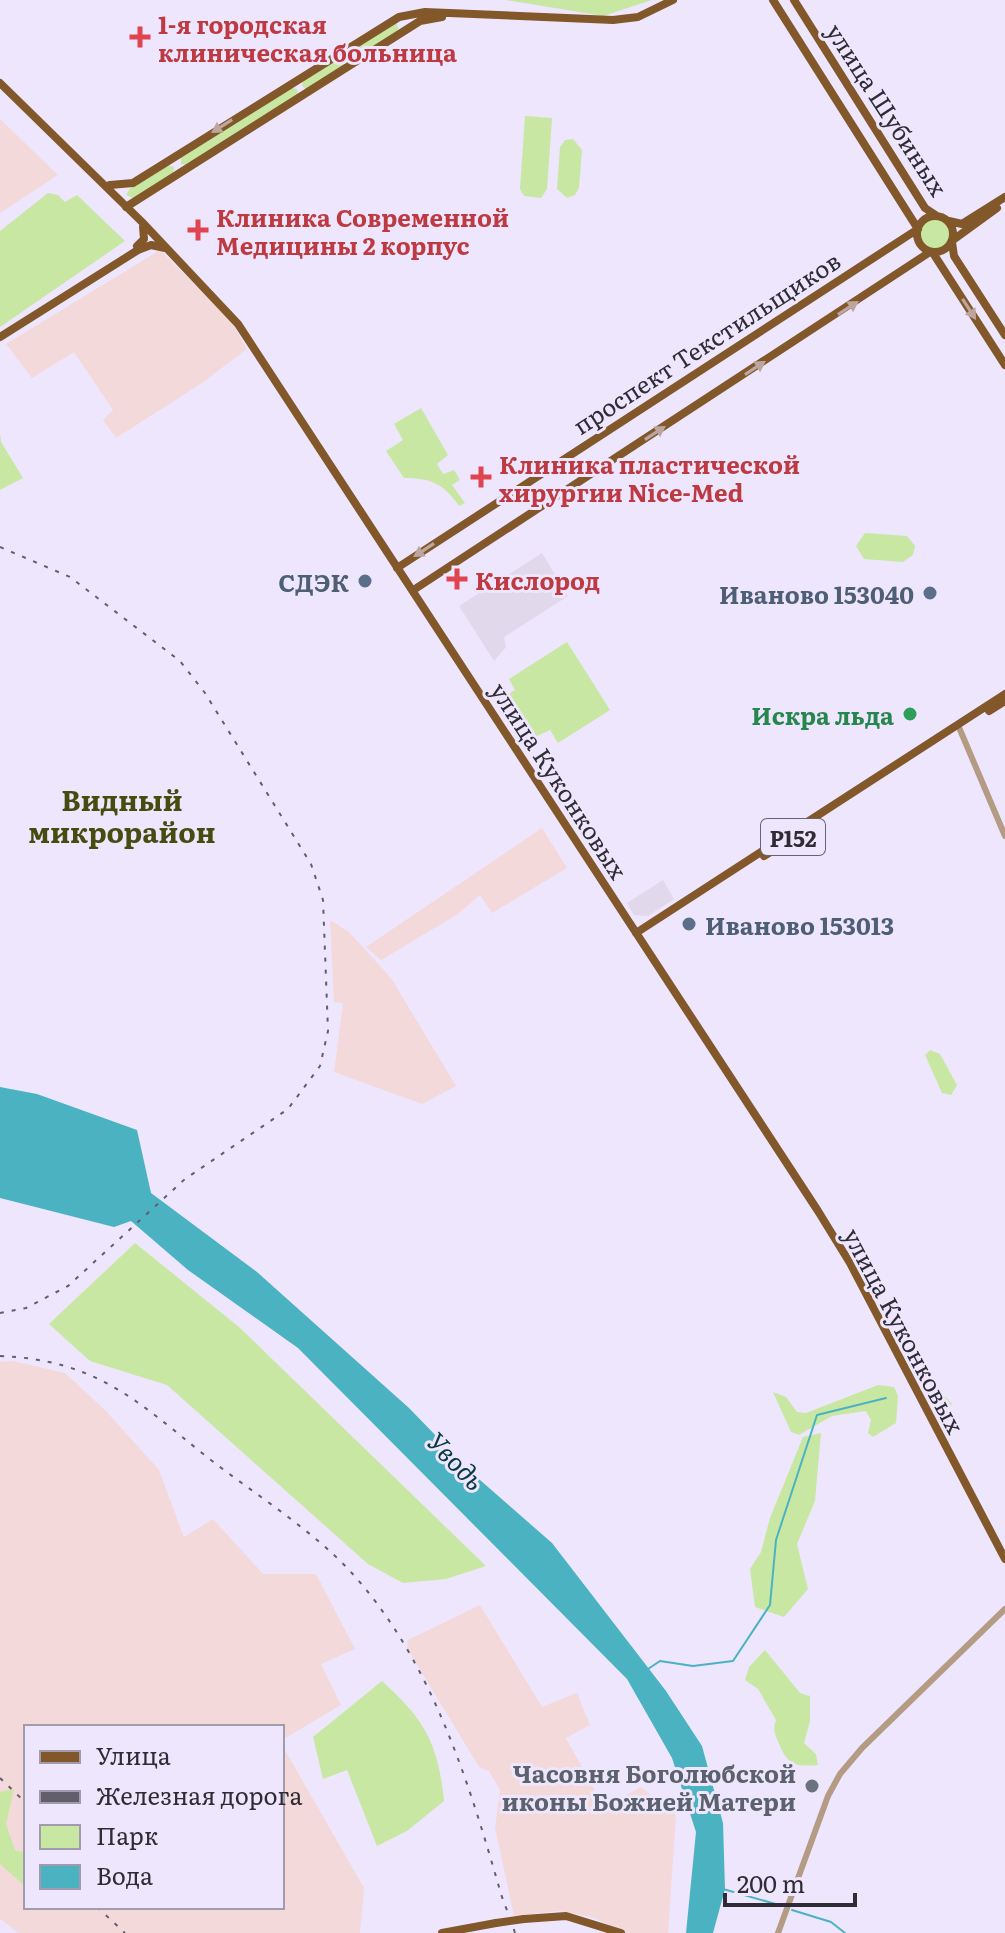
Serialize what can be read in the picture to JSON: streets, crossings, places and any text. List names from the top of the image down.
{
  "streets": {
    "main road": [
      "улица Шубиных",
      "проспект Текстильщиков",
      "улица Куконковых",
      "Р152"
    ]
  },
  "crossings": [
    ["улица Шубиных", "проспект Текстильщиков"],
    ["проспект Текстильщиков", "улица Куконковых"],
    ["улица Куконковых", "Р152"]
  ],
  "districts": ["Видный микрорайон"],
  "water": ["Уводь"],
  "places": {
    "health": [
      "1-я городская клиническая больница",
      "Клиника Современной Медицины 2 корпус",
      "Клиника пластической хирургии Nice-Med",
      "Кислород"
    ],
    "other": [
      "СДЭК",
      "Иваново 153040",
      "Искра льда",
      "Иваново 153013",
      "Часовня Боголюбской иконы Божией Матери"
    ]
  },
  "legend": [
    "Улица",
    "Железная дорога",
    "Парк",
    "Вода"
  ],
  "scale_bar": "200 m"
}
